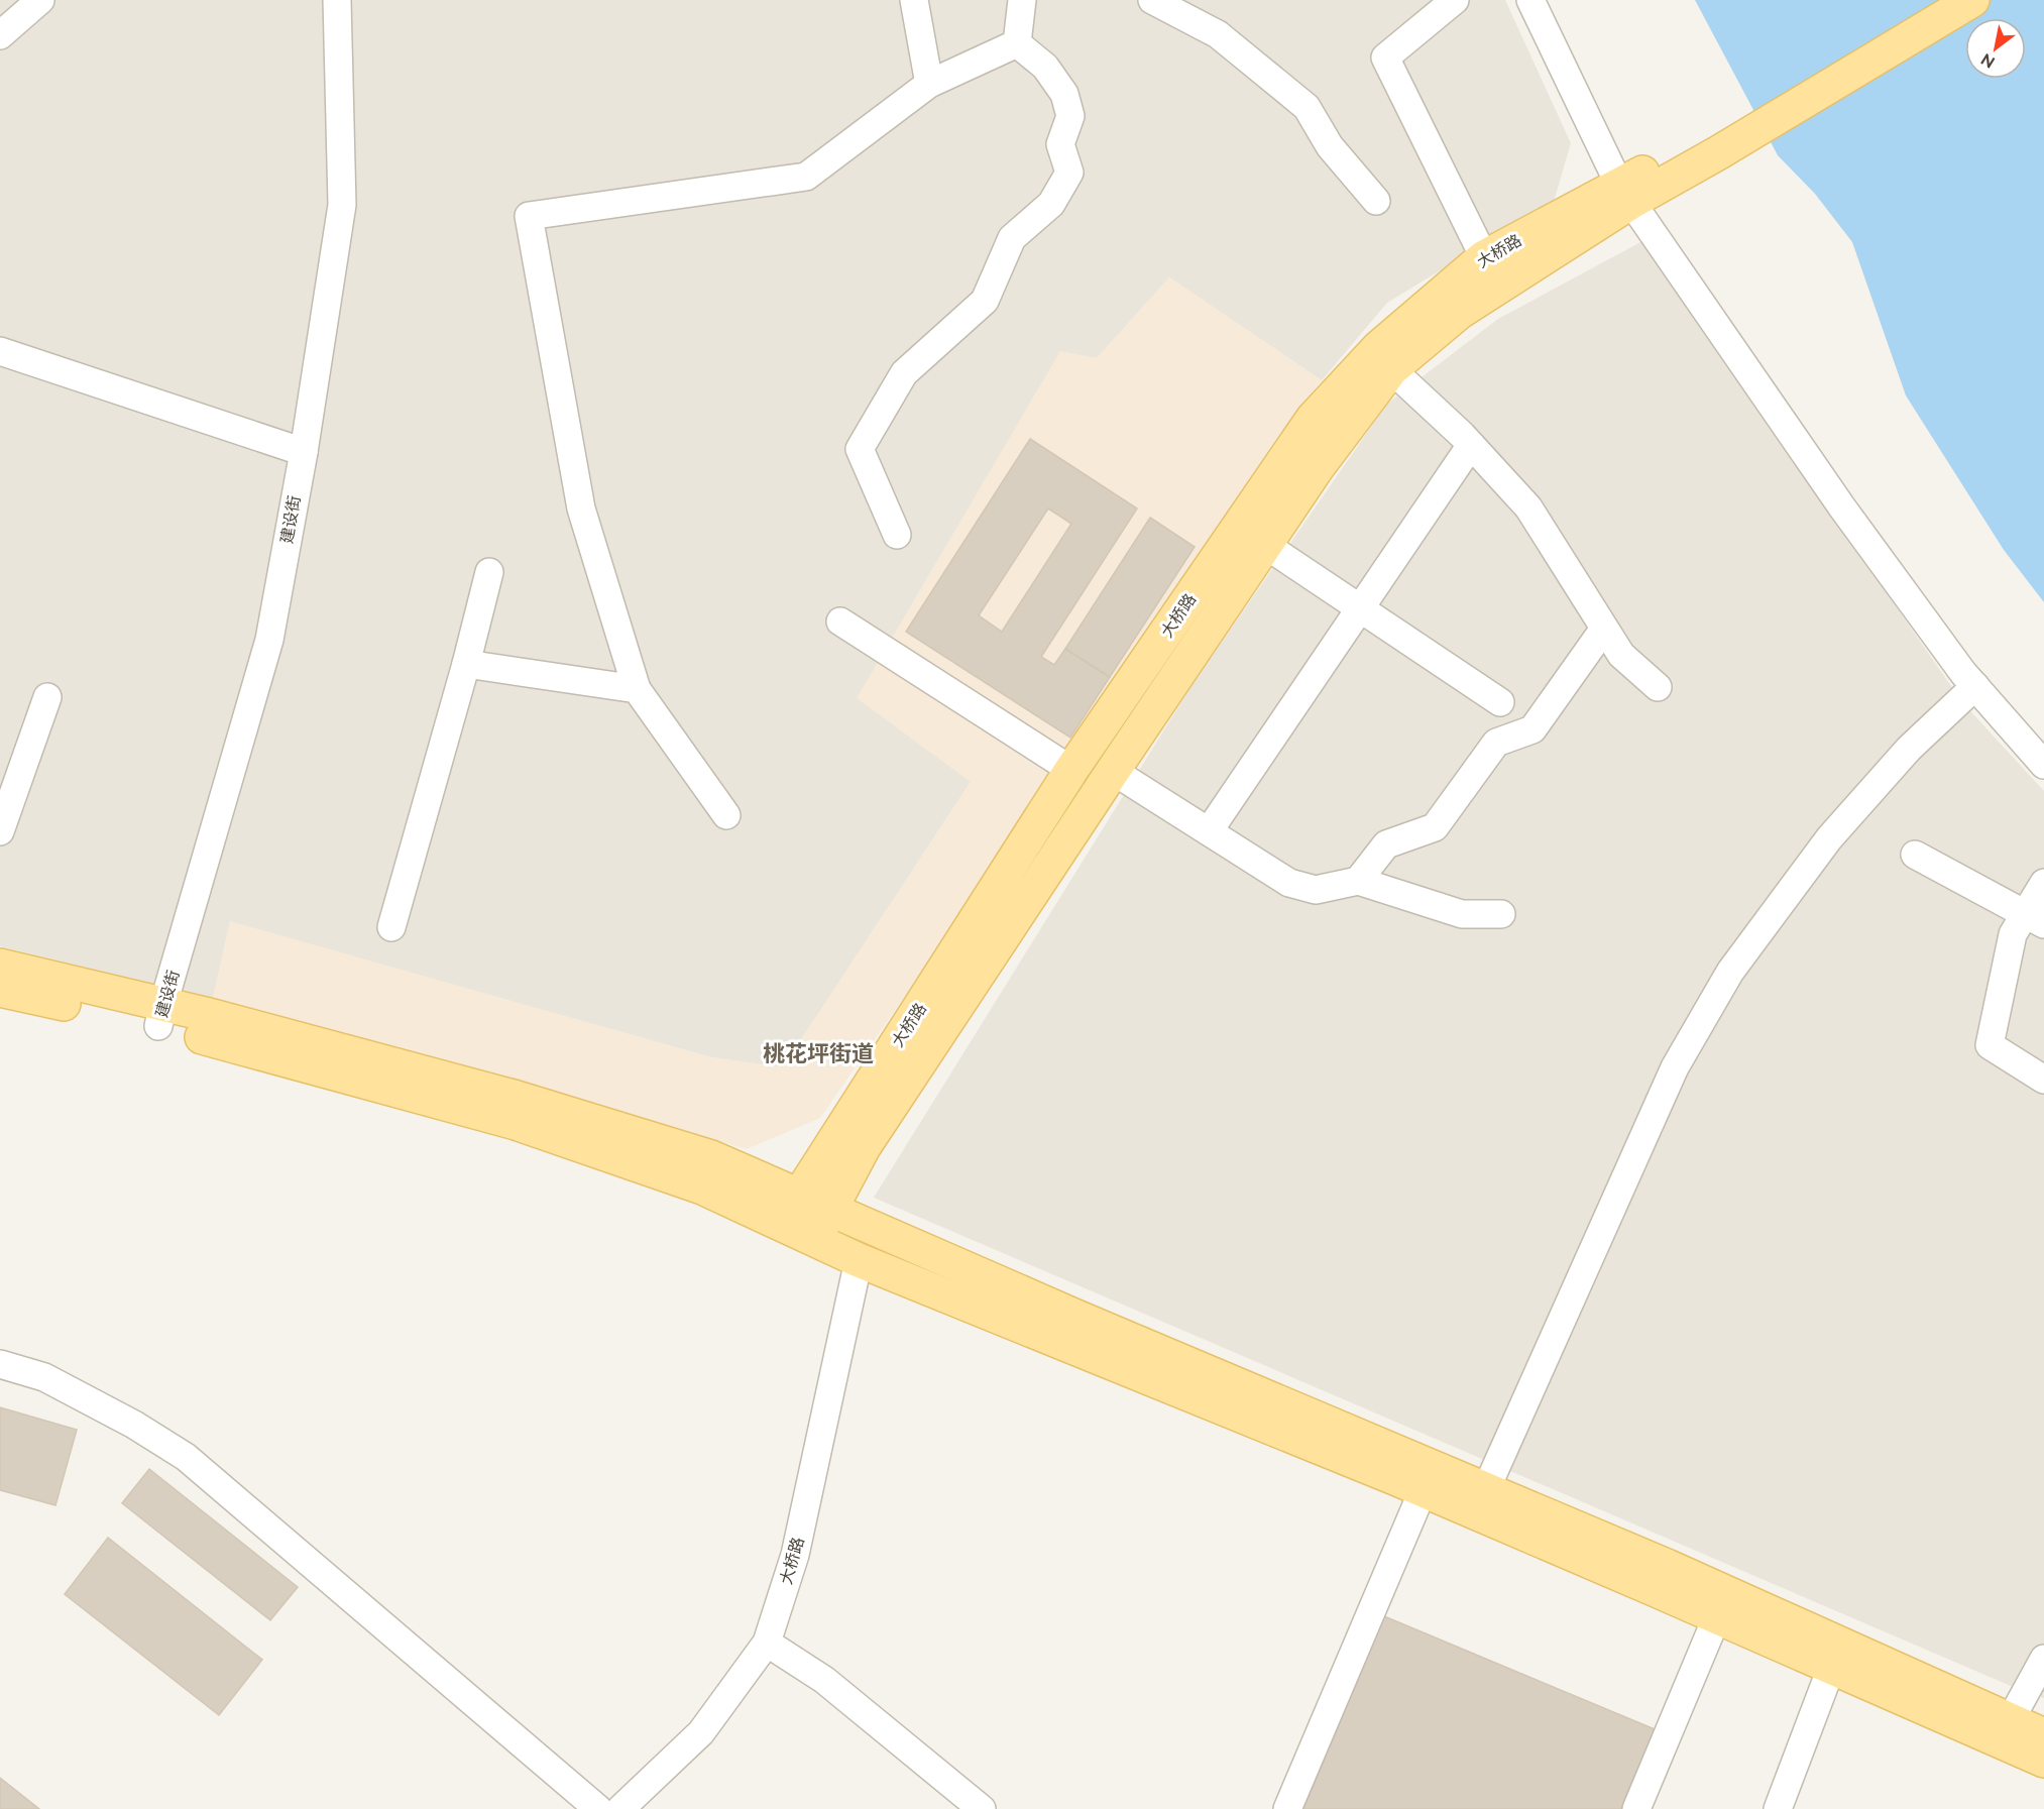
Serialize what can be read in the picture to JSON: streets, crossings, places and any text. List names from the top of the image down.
{
  "streets": {
    "main road": ["大桥路"],
    "street": ["建设街"]
  },
  "districts": ["桃花坪街道"],
  "north": "bottom left"
}
